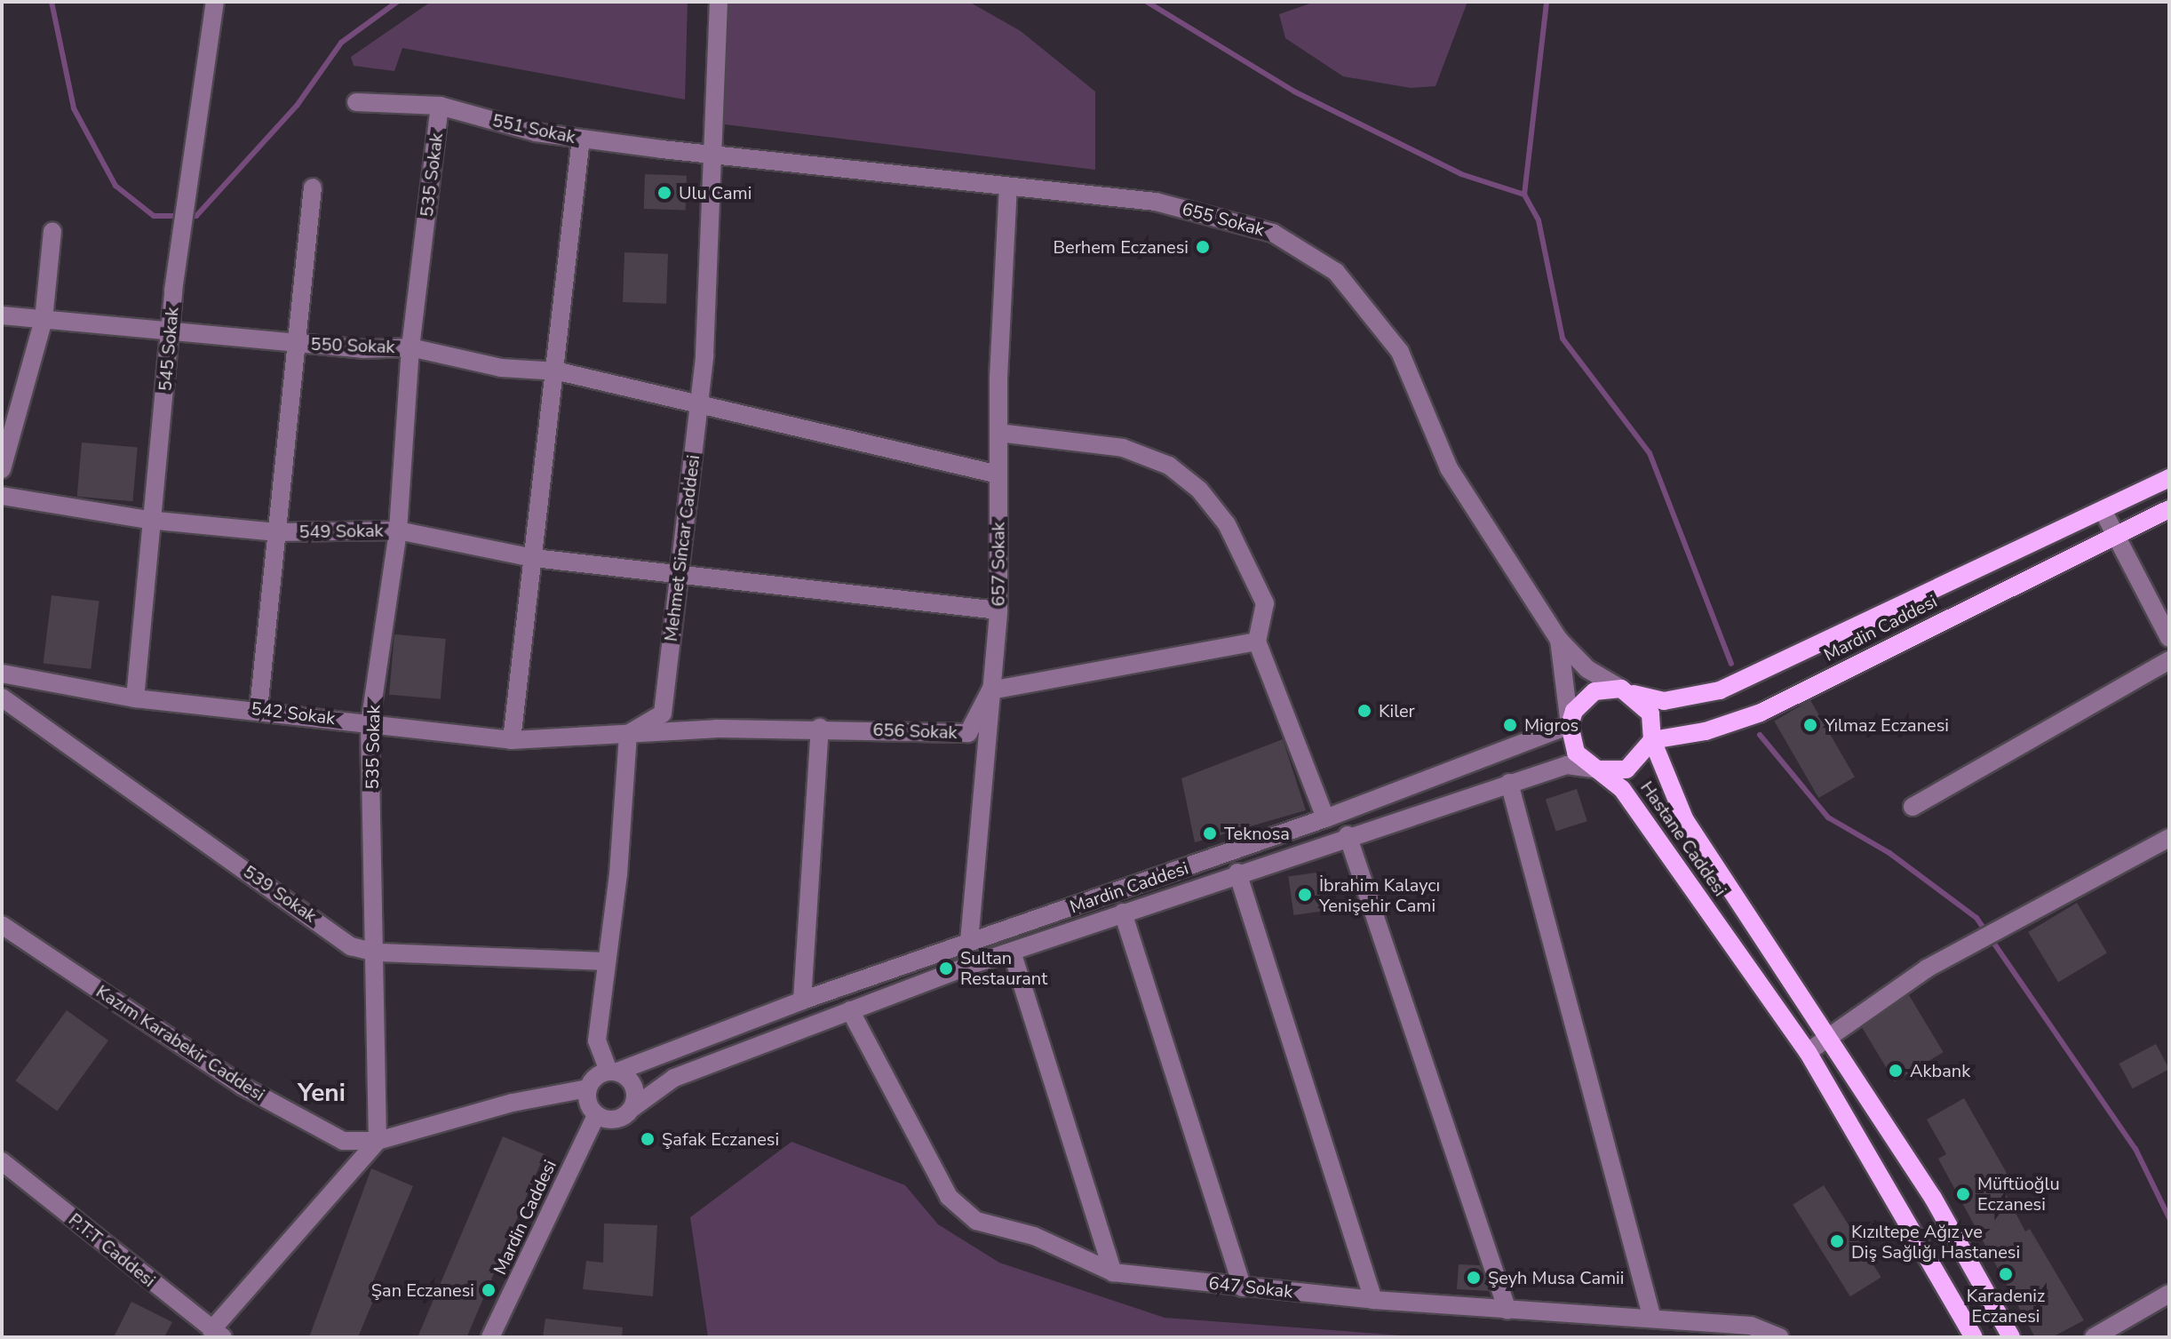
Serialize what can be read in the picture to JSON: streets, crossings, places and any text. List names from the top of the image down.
{
  "streets": {
    "main road": ["Mardin Caddesi", "Hastane Caddesi"],
    "street": [
      "551 Sokak",
      "535 Sokak",
      "655 Sokak",
      "550 Sokak",
      "545 Sokak",
      "549 Sokak",
      "Mehmet Sincar Caddesi",
      "657 Sokak",
      "542 Sokak",
      "656 Sokak",
      "539 Sokak",
      "Kazım Karabekir Caddesi",
      "P.T.T Caddesi",
      "647 Sokak"
    ]
  },
  "crossings": [
    ["551 Sokak", "535 Sokak"],
    ["551 Sokak", "655 Sokak"],
    ["551 Sokak", "Mehmet Sincar Caddesi"],
    ["535 Sokak", "550 Sokak"],
    ["535 Sokak", "549 Sokak"],
    ["535 Sokak", "542 Sokak"],
    ["535 Sokak", "539 Sokak"],
    ["535 Sokak", "Kazım Karabekir Caddesi"],
    ["655 Sokak", "Mehmet Sincar Caddesi"],
    ["655 Sokak", "657 Sokak"],
    ["655 Sokak", "Mardin Caddesi"],
    ["655 Sokak", "Hastane Caddesi"],
    ["550 Sokak", "545 Sokak"],
    ["550 Sokak", "Mehmet Sincar Caddesi"],
    ["550 Sokak", "657 Sokak"],
    ["545 Sokak", "549 Sokak"],
    ["545 Sokak", "542 Sokak"],
    ["549 Sokak", "Mehmet Sincar Caddesi"],
    ["549 Sokak", "657 Sokak"],
    ["Mehmet Sincar Caddesi", "542 Sokak"],
    ["Mehmet Sincar Caddesi", "656 Sokak"],
    ["657 Sokak", "Mardin Caddesi"],
    ["657 Sokak", "656 Sokak"],
    ["Mardin Caddesi", "Hastane Caddesi"],
    ["Mardin Caddesi", "Kazım Karabekir Caddesi"],
    ["Mardin Caddesi", "647 Sokak"],
    ["542 Sokak", "656 Sokak"]
  ],
  "districts": ["Yeni"],
  "places": [
    "Ulu Cami",
    "Berhem Eczanesi",
    "Kiler",
    "Migros",
    "Yılmaz Eczanesi",
    "Teknosa",
    "İbrahim Kalaycı Yenişehir Cami",
    "Sultan Restaurant",
    "Akbank",
    "Şafak Eczanesi",
    "Müftüoğlu Eczanesi",
    "Kızıltepe Ağız ve Diş Sağlığı Hastanesi",
    "Karadeniz Eczanesi",
    "Şeyh Musa Camii",
    "Şan Eczanesi"
  ]
}
